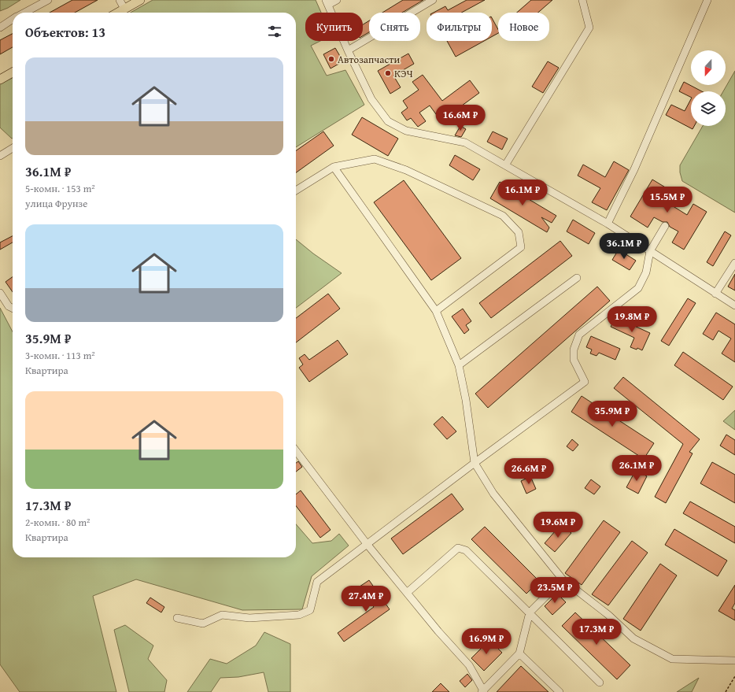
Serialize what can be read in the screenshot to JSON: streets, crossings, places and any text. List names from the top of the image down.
{
  "places": ["Автозапчасти", "КЭЧ"],
  "north": "bottom",
  "page": {
    "chip": [
      "Купить",
      "Снять",
      "Фильтры",
      "Новое"
    ],
    "heading": "Объектов: 13",
    "list": [
      {
        "name": "36.1M ₽",
        "note": "5-комн. · 153 m² · улица Фрунзе"
      },
      {
        "name": "35.9M ₽",
        "note": "3-комн. · 113 m² · Квартира"
      },
      {
        "name": "17.3M ₽",
        "note": "2-комн. · 80 m² · Квартира"
      }
    ],
    "price": [
      "16.6M ₽",
      "16.1M ₽",
      "15.5M ₽",
      "36.1M ₽",
      "19.8M ₽",
      "35.9M ₽",
      "26.1M ₽",
      "26.6M ₽",
      "19.6M ₽",
      "23.5M ₽",
      "27.4M ₽",
      "17.3M ₽",
      "16.9M ₽"
    ]
  }
}
